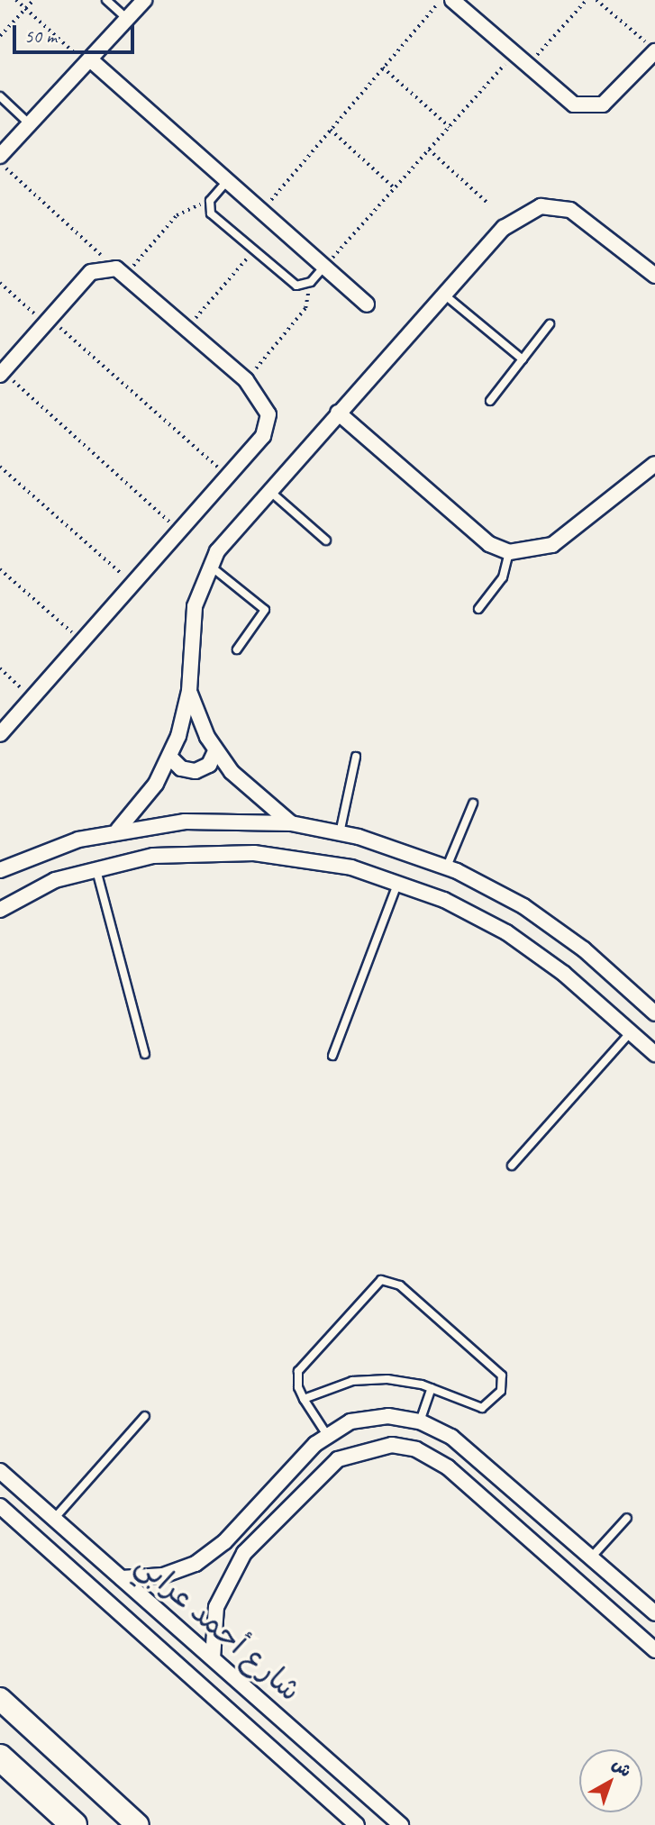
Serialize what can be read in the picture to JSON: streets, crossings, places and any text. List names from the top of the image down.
{
  "streets": {
    "street": ["شارع أحمد عرابي"]
  },
  "scale_bar": "50 m",
  "north": "top right"
}
